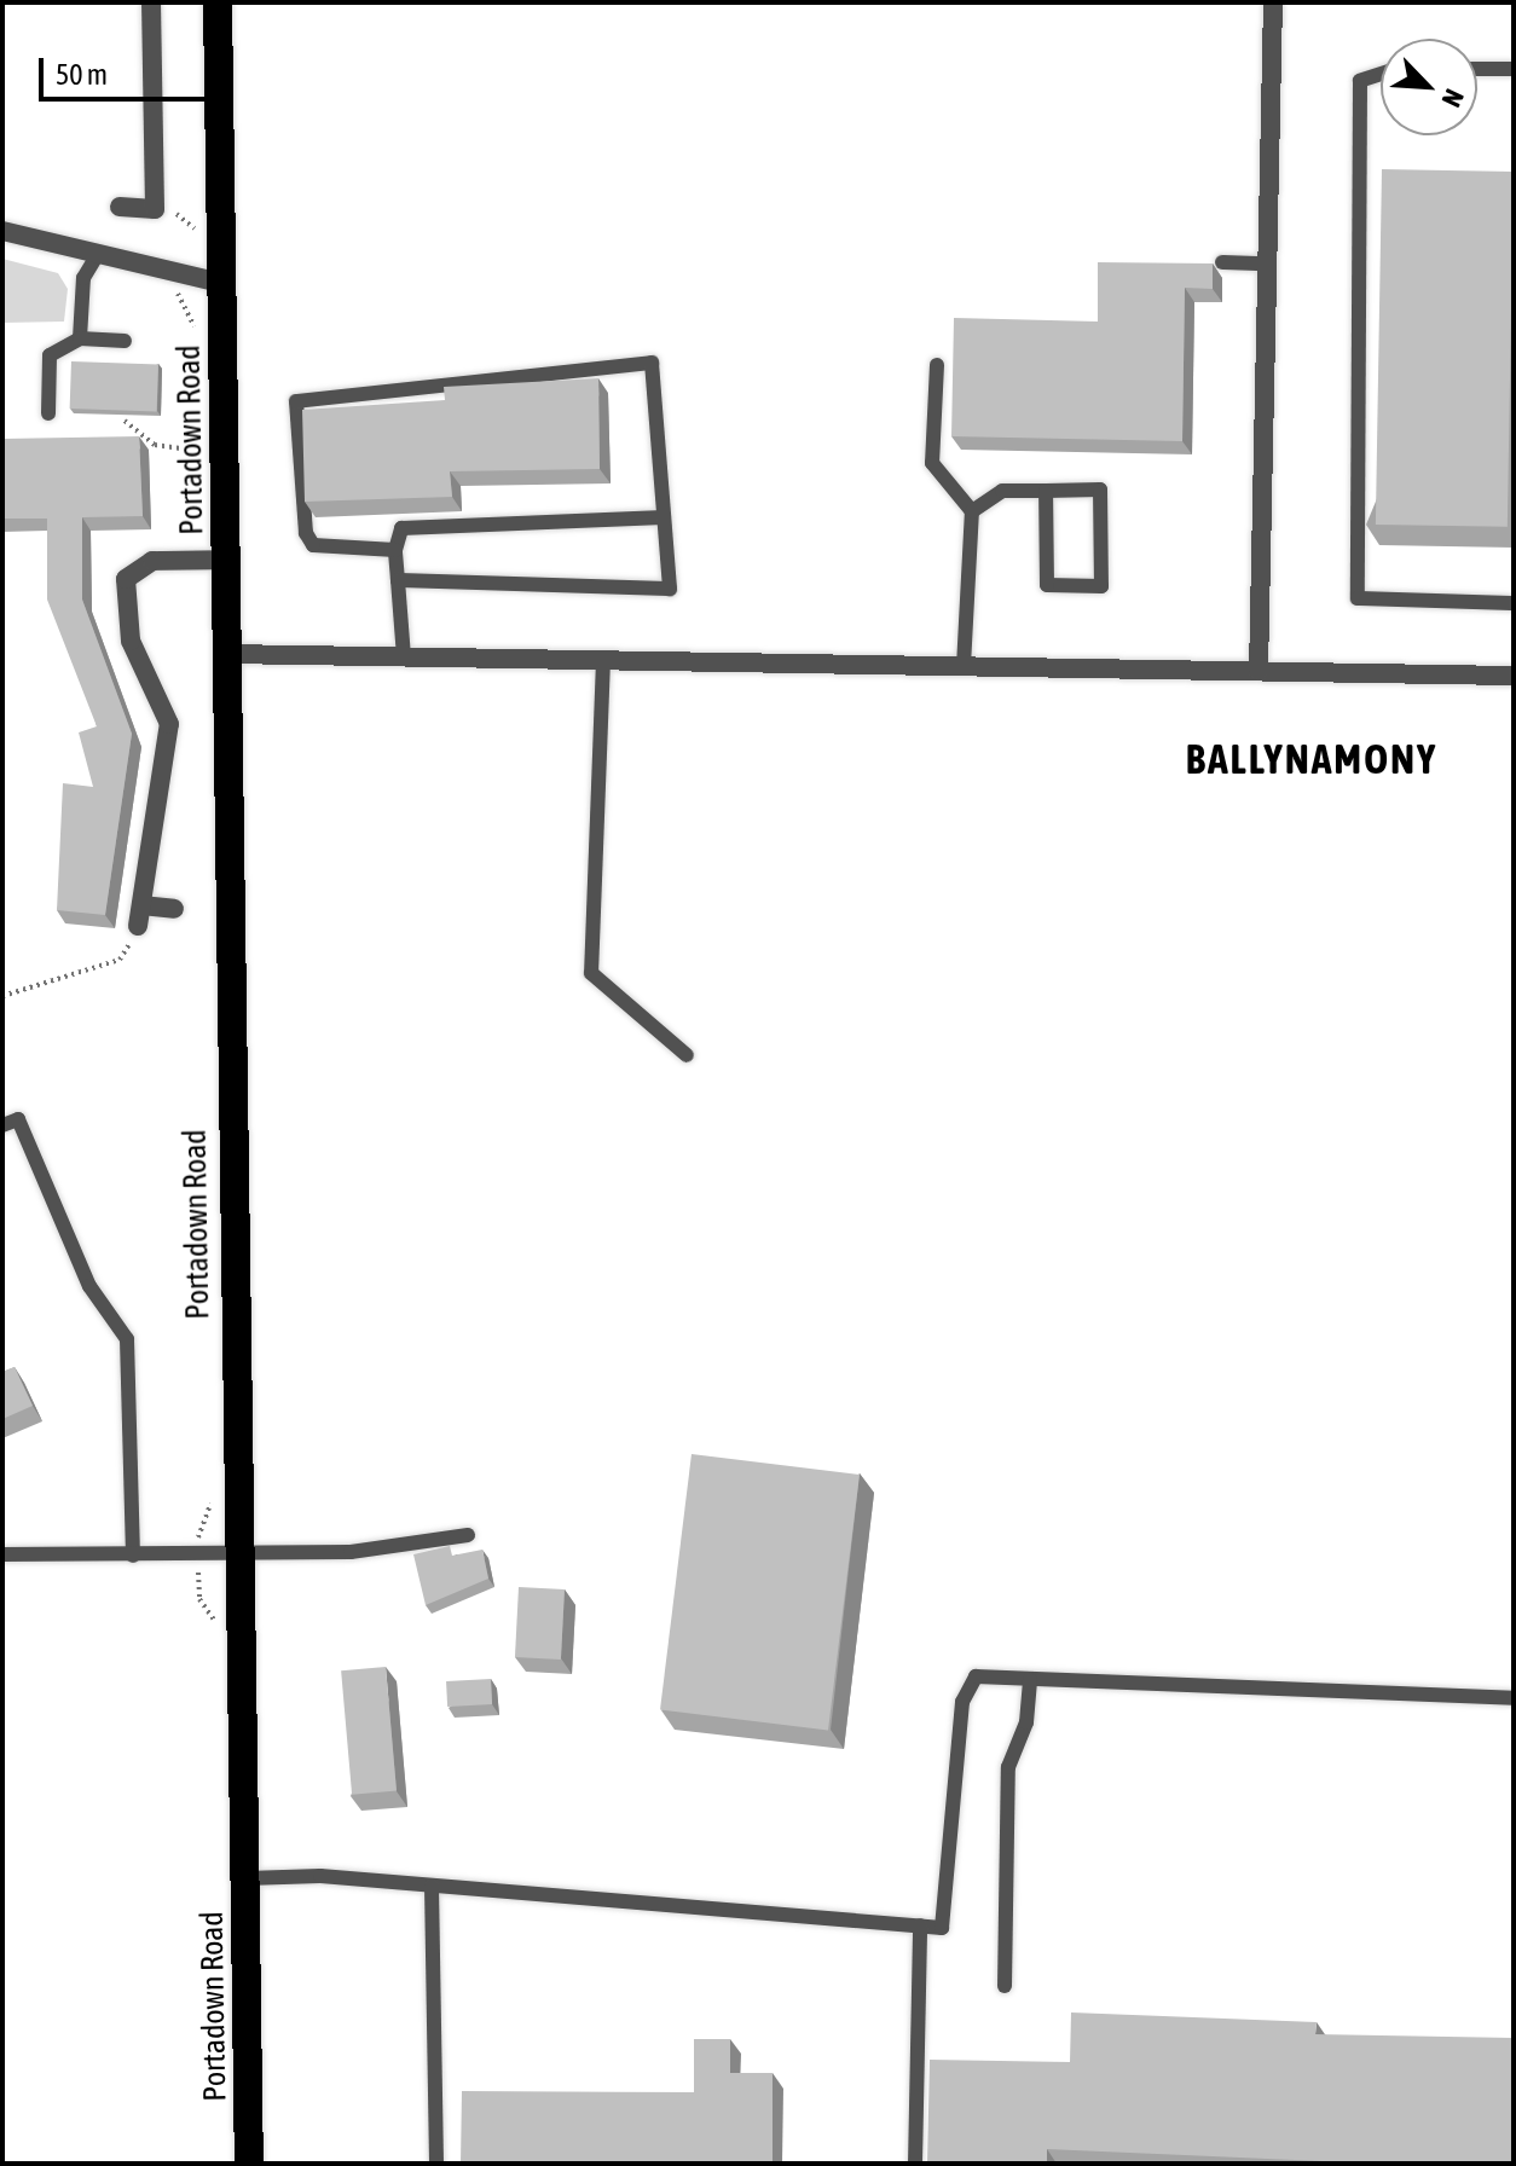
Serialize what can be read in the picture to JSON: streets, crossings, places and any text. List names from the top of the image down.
{
  "streets": {
    "highway": ["Portadown Road"]
  },
  "districts": ["BALLYNAMONY"],
  "scale_bar": "50 m",
  "north": "bottom right"
}
